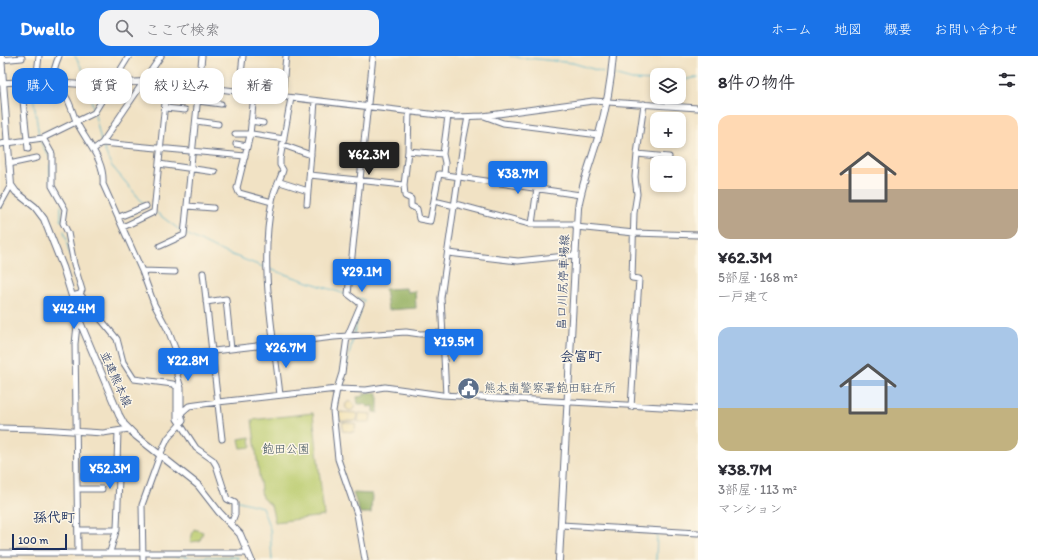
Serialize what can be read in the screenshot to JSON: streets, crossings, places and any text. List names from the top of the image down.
{
  "streets": {
    "main road": ["畠口川尻停車場線", "並建熊本線"]
  },
  "districts": ["会富町", "孫代町"],
  "parks": ["飽田公園"],
  "places": {
    "public building": ["熊本南警察署飽田駐在所"]
  },
  "scale_bar": "100 m",
  "page": {
    "header": "Dwello",
    "search": "ここで検索",
    "nav": [
      "ホーム",
      "地図",
      "概要",
      "お問い合わせ"
    ],
    "heading": "8件の物件",
    "map_buttons": ["+", "−"],
    "chip": [
      "購入",
      "賃貸",
      "絞り込み",
      "新着"
    ],
    "list": [
      {
        "name": "¥62.3M",
        "note": "5部屋 · 168 m² · 一戸建て"
      },
      {
        "name": "¥38.7M",
        "note": "3部屋 · 113 m² · マンション"
      }
    ],
    "price": [
      "¥62.3M",
      "¥38.7M",
      "¥29.1M",
      "¥42.4M",
      "¥19.5M",
      "¥26.7M",
      "¥22.8M",
      "¥52.3M"
    ],
    "scale": "100 m"
  }
}
